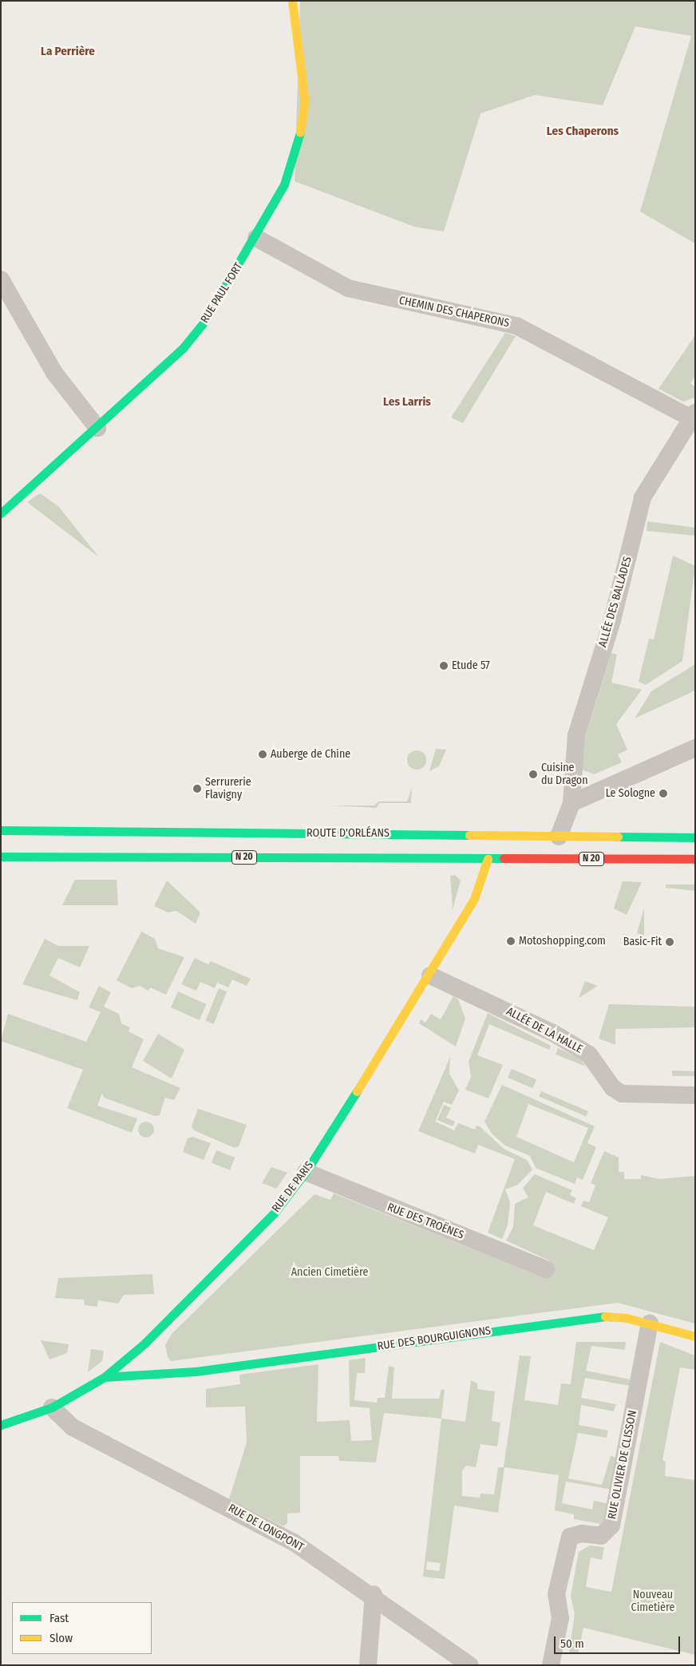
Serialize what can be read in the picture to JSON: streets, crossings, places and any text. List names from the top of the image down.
{
  "streets": {
    "main road": [
      "RUE PAUL FORT",
      "ROUTE D'ORLÉANS",
      "N 20",
      "RUE DE PARIS",
      "RUE DES BOURGUIGNONS"
    ],
    "street": [
      "CHEMIN DES CHAPERONS",
      "ALLÉE DES BALLADES",
      "ALLÉE DE LA HALLE",
      "RUE DES TROËNES",
      "RUE OLIVIER DE CLISSON",
      "RUE DE LONGPONT"
    ]
  },
  "crossings": [
    ["RUE PAUL FORT", "CHEMIN DES CHAPERONS"],
    ["CHEMIN DES CHAPERONS", "ALLÉE DES BALLADES"],
    ["ALLÉE DES BALLADES", "ROUTE D'ORLÉANS"],
    ["N 20", "RUE DE PARIS"],
    ["ALLÉE DE LA HALLE", "RUE DE PARIS"],
    ["RUE DE PARIS", "RUE DES TROËNES"],
    ["RUE DE PARIS", "RUE DES BOURGUIGNONS"],
    ["RUE DE PARIS", "RUE DE LONGPONT"],
    ["RUE DES BOURGUIGNONS", "RUE OLIVIER DE CLISSON"]
  ],
  "districts": ["La Perrière", "Les Chaperons", "Les Larris"],
  "parks": ["Ancien Cimetière", "Nouveau Cimetière"],
  "places": [
    "Etude 57",
    "Auberge de Chine",
    "Cuisine du Dragon",
    "Serrurerie Flavigny",
    "Le Sologne",
    "Motoshopping.com",
    "Basic-Fit"
  ],
  "legend": ["Fast", "Slow"],
  "scale_bar": "50 m"
}
